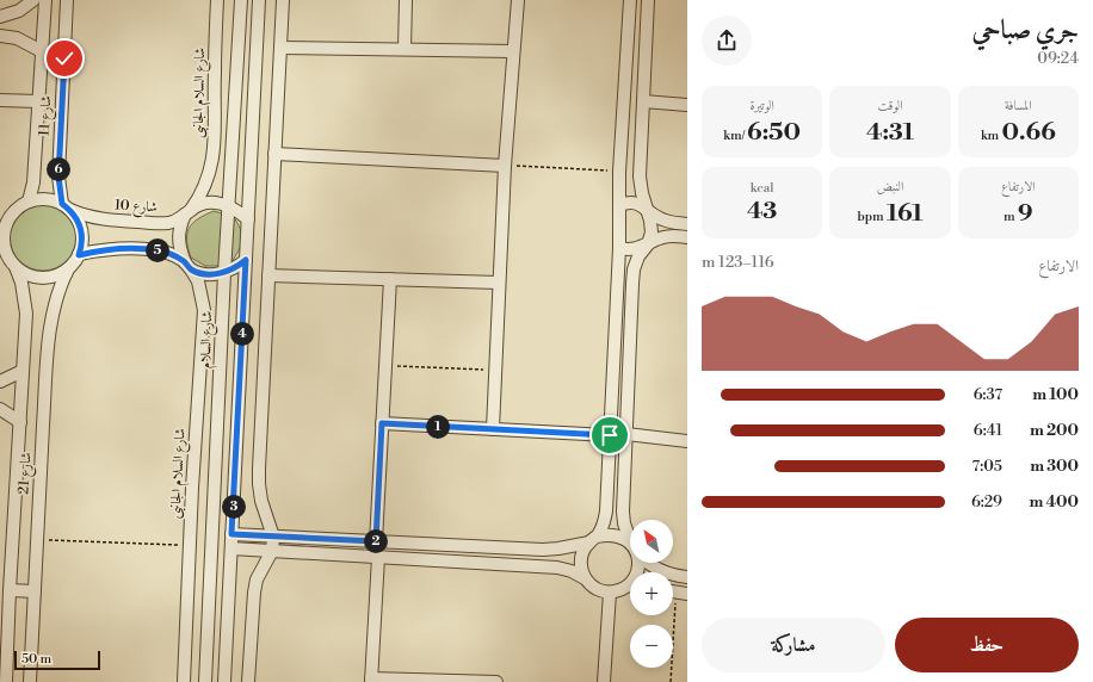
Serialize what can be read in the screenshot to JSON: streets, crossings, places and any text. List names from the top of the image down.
{
  "streets": {
    "street": [
      "شارع السلام الجانبى",
      "شارع 11",
      "شارع 10",
      "شارع السلام",
      "شارع 21"
    ]
  },
  "crossings": [
    ["شارع السلام الجانبى", "شارع 10"],
    ["شارع 11", "شارع 10"],
    ["شارع 11", "شارع 21"],
    ["شارع 10", "شارع السلام"],
    ["شارع 10", "شارع 21"]
  ],
  "scale_bar": "50 m",
  "north": "top left",
  "page": {
    "heading": ["جري صباحي", "09:24"],
    "stats": [
      ["المسافة", "0.66 km"],
      ["الوقت", "4:31"],
      ["الوتيرة", "6:50 /km"],
      ["الارتفاع", "9 m"],
      ["النبض", "161 bpm"],
      ["kcal", "43"]
    ],
    "pins": [
      "6",
      "5",
      "4",
      "1",
      "3",
      "2"
    ],
    "chart": ["الارتفاع", "116–123 m"],
    "list": [
      {
        "name": "100 m",
        "note": "6:37"
      },
      {
        "name": "200 m",
        "note": "6:41"
      },
      {
        "name": "300 m",
        "note": "7:05"
      },
      {
        "name": "400 m",
        "note": "6:29"
      }
    ],
    "map_buttons": ["+", "−"],
    "buttons": ["حفظ", "مشاركة"],
    "scale": "50 m"
  }
}
